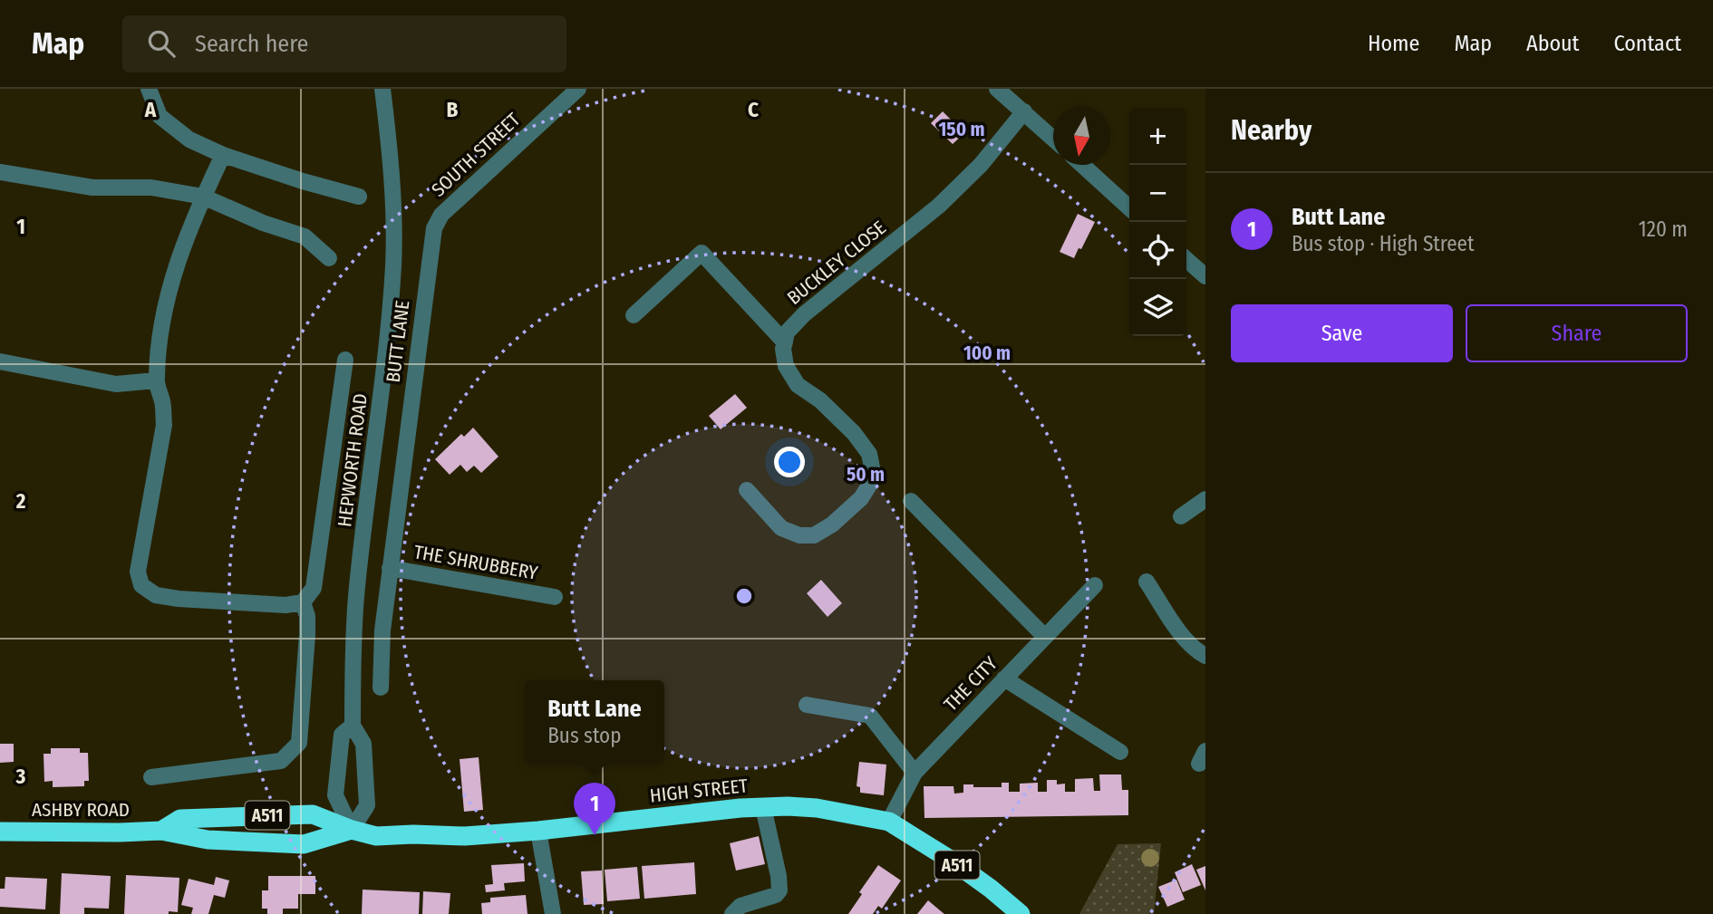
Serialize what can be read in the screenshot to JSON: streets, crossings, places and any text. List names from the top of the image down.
{
  "streets": {
    "highway": ["HIGH STREET", "ASHBY ROAD", "A511"],
    "street": [
      "SOUTH STREET",
      "BUCKLEY CLOSE",
      "BUTT LANE",
      "HEPWORTH ROAD",
      "THE SHRUBBERY",
      "THE CITY"
    ]
  },
  "crossings": [
    ["SOUTH STREET", "BUTT LANE"],
    ["BUTT LANE", "THE SHRUBBERY"],
    ["HEPWORTH ROAD", "HIGH STREET"],
    ["HEPWORTH ROAD", "ASHBY ROAD"],
    ["THE CITY", "HIGH STREET"],
    ["HIGH STREET", "ASHBY ROAD"]
  ],
  "north": "bottom",
  "page": {
    "header": "Map",
    "search": "Search here",
    "nav": [
      "Home",
      "Map",
      "About",
      "Contact"
    ],
    "heading": "Nearby",
    "map_buttons": ["+", "−"],
    "list": [
      {
        "mark": "1",
        "name": "Butt Lane",
        "note": "Bus stop · High Street",
        "value": "120 m"
      }
    ],
    "buttons": ["Save", "Share"],
    "popup": ["Butt Lane", "Bus stop"],
    "pins": "1"
  },
  "grid": {
    "columns": ["A", "B", "C"],
    "rows": ["1", "2", "3"]
  },
  "rings": ["150 m", "100 m", "50 m"]
}
